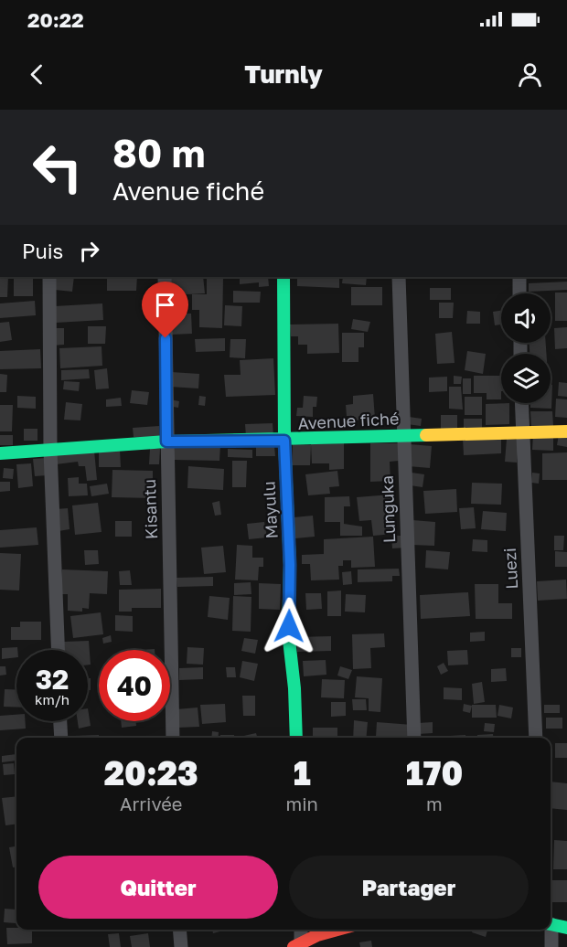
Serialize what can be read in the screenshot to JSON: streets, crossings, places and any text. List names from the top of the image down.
{
  "streets": {
    "street": [
      "Avenue fiché",
      "Kisantu",
      "Lunguka",
      "Mayulu",
      "Luezi"
    ]
  },
  "crossings": [
    ["Avenue fiché", "Kisantu"],
    ["Avenue fiché", "Lunguka"],
    ["Avenue fiché", "Mayulu"],
    ["Avenue fiché", "Luezi"]
  ],
  "page": {
    "status": "20:22",
    "header": "Turnly",
    "turn": ["80 m", "Avenue fiché"],
    "then": "Puis",
    "speed": "32 km/h",
    "limit": "40",
    "eta": [
      "20:23",
      "Arrivée",
      "1",
      "min",
      "170",
      "m"
    ],
    "buttons": ["Quitter", "Partager"]
  }
}
